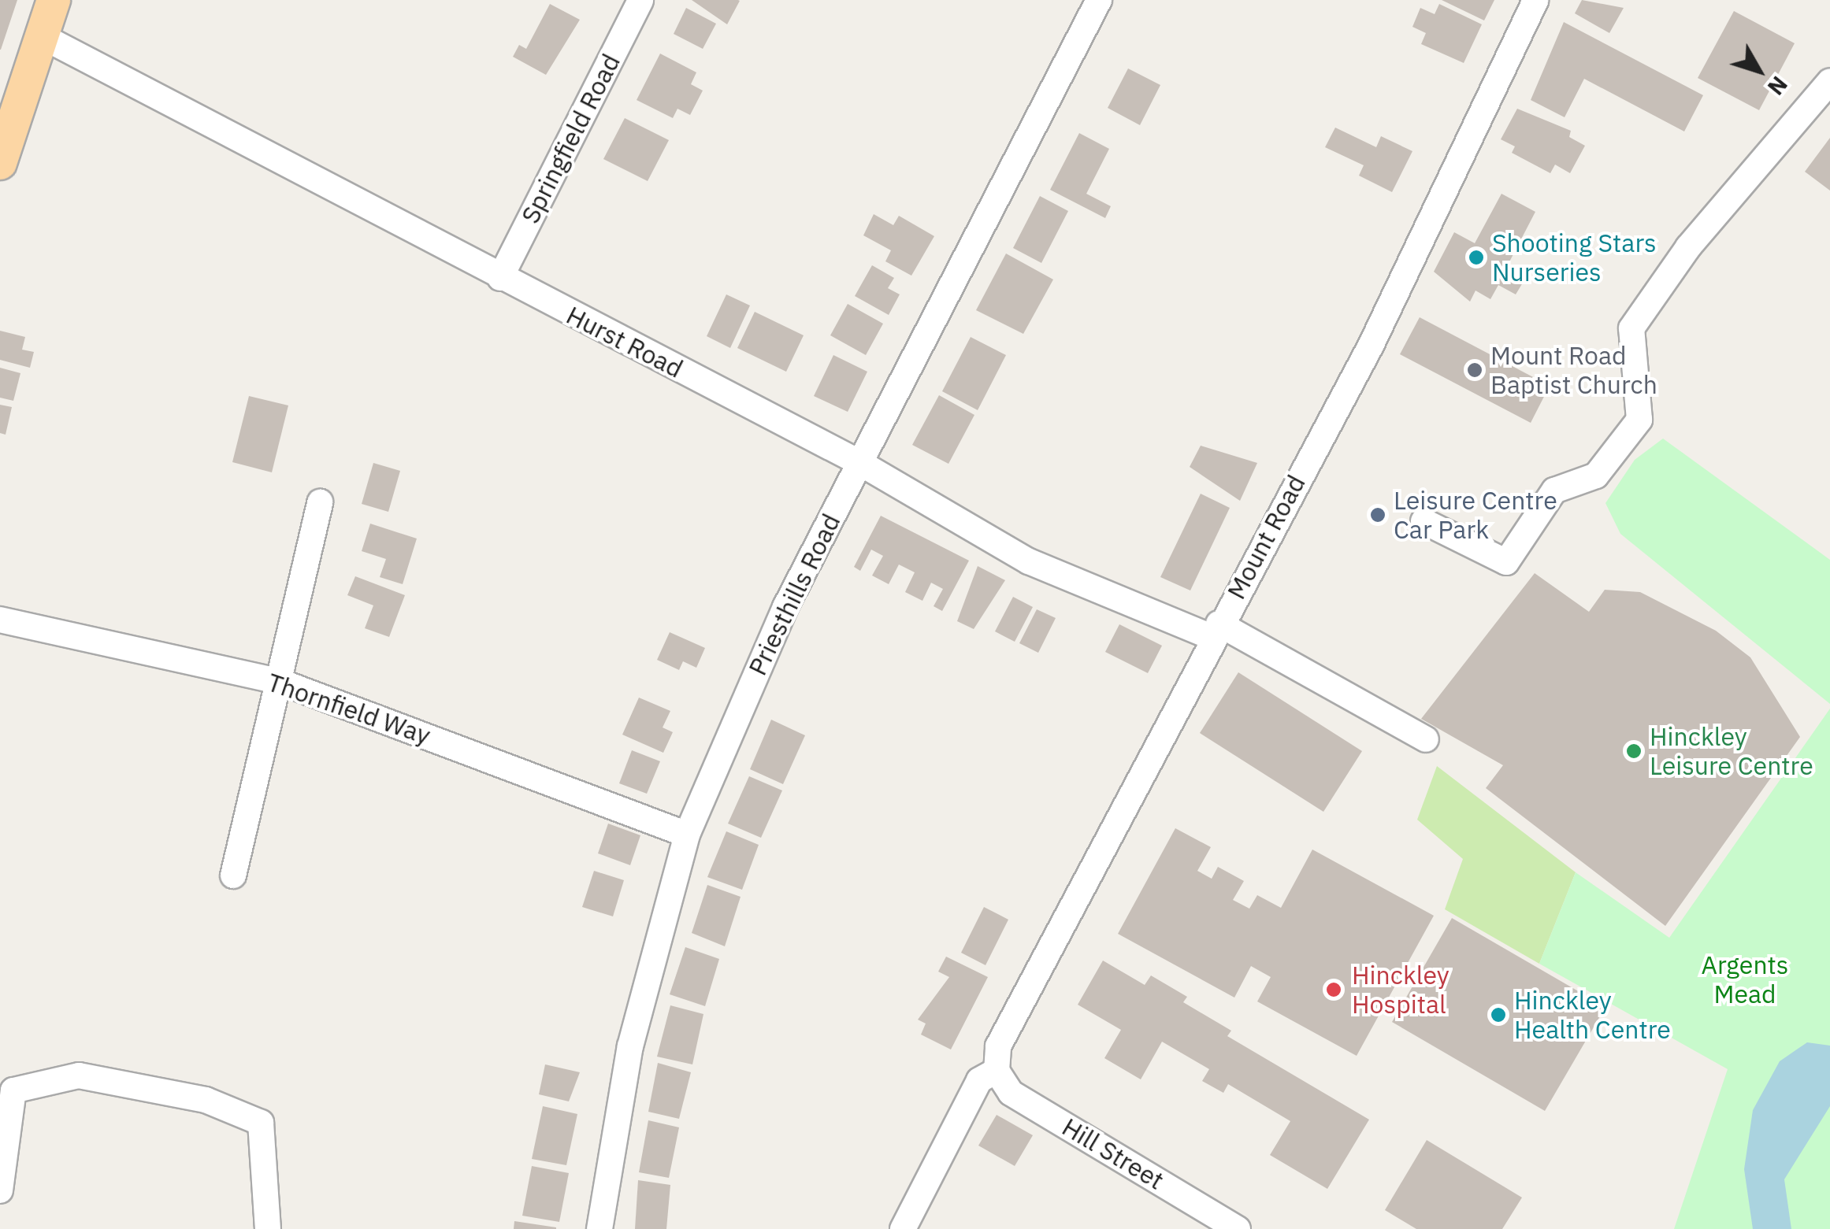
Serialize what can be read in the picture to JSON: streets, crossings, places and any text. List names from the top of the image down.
{
  "streets": {
    "street": [
      "Springfield Road",
      "Hurst Road",
      "Mount Road",
      "Priesthills Road",
      "Thornfield Way",
      "Hill Street"
    ]
  },
  "crossings": [
    ["Springfield Road", "Hurst Road"],
    ["Hurst Road", "Mount Road"],
    ["Hurst Road", "Priesthills Road"],
    ["Mount Road", "Hill Street"],
    ["Priesthills Road", "Thornfield Way"]
  ],
  "parks": ["Argents Mead"],
  "places": [
    "Shooting Stars Nurseries",
    "Mount Road Baptist Church",
    "Leisure Centre Car Park",
    "Hinckley Leisure Centre",
    "Hinckley Hospital",
    "Hinckley Health Centre"
  ],
  "north": "bottom right"
}
